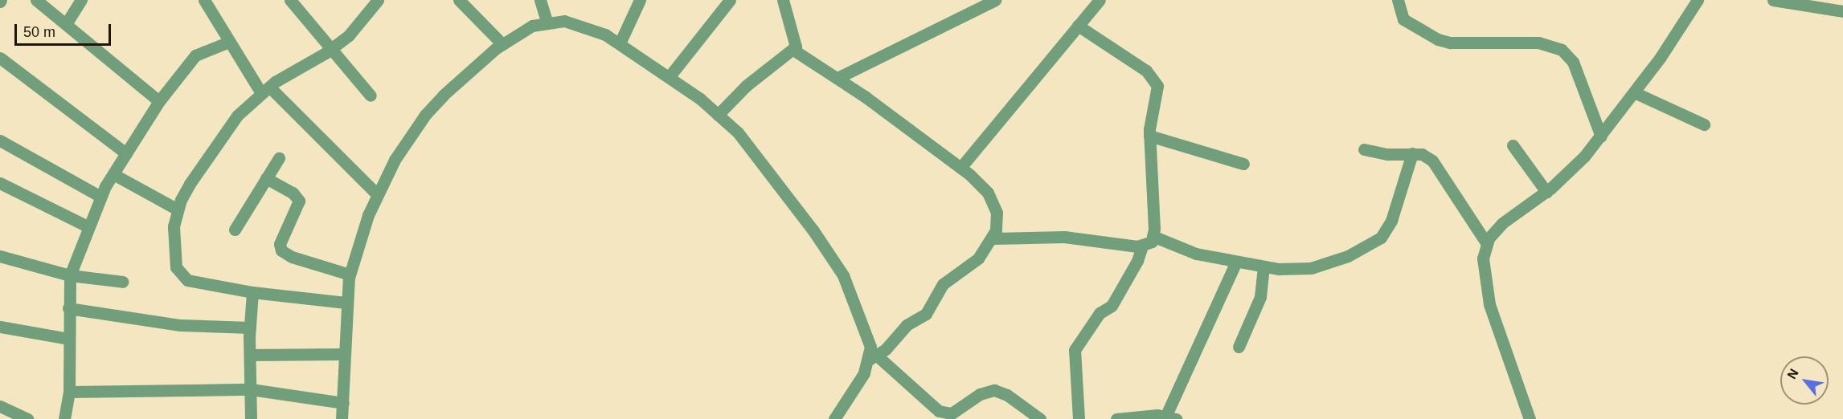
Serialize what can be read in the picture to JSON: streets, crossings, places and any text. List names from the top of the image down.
{
  "scale_bar": "50 m",
  "north": "top left"
}
